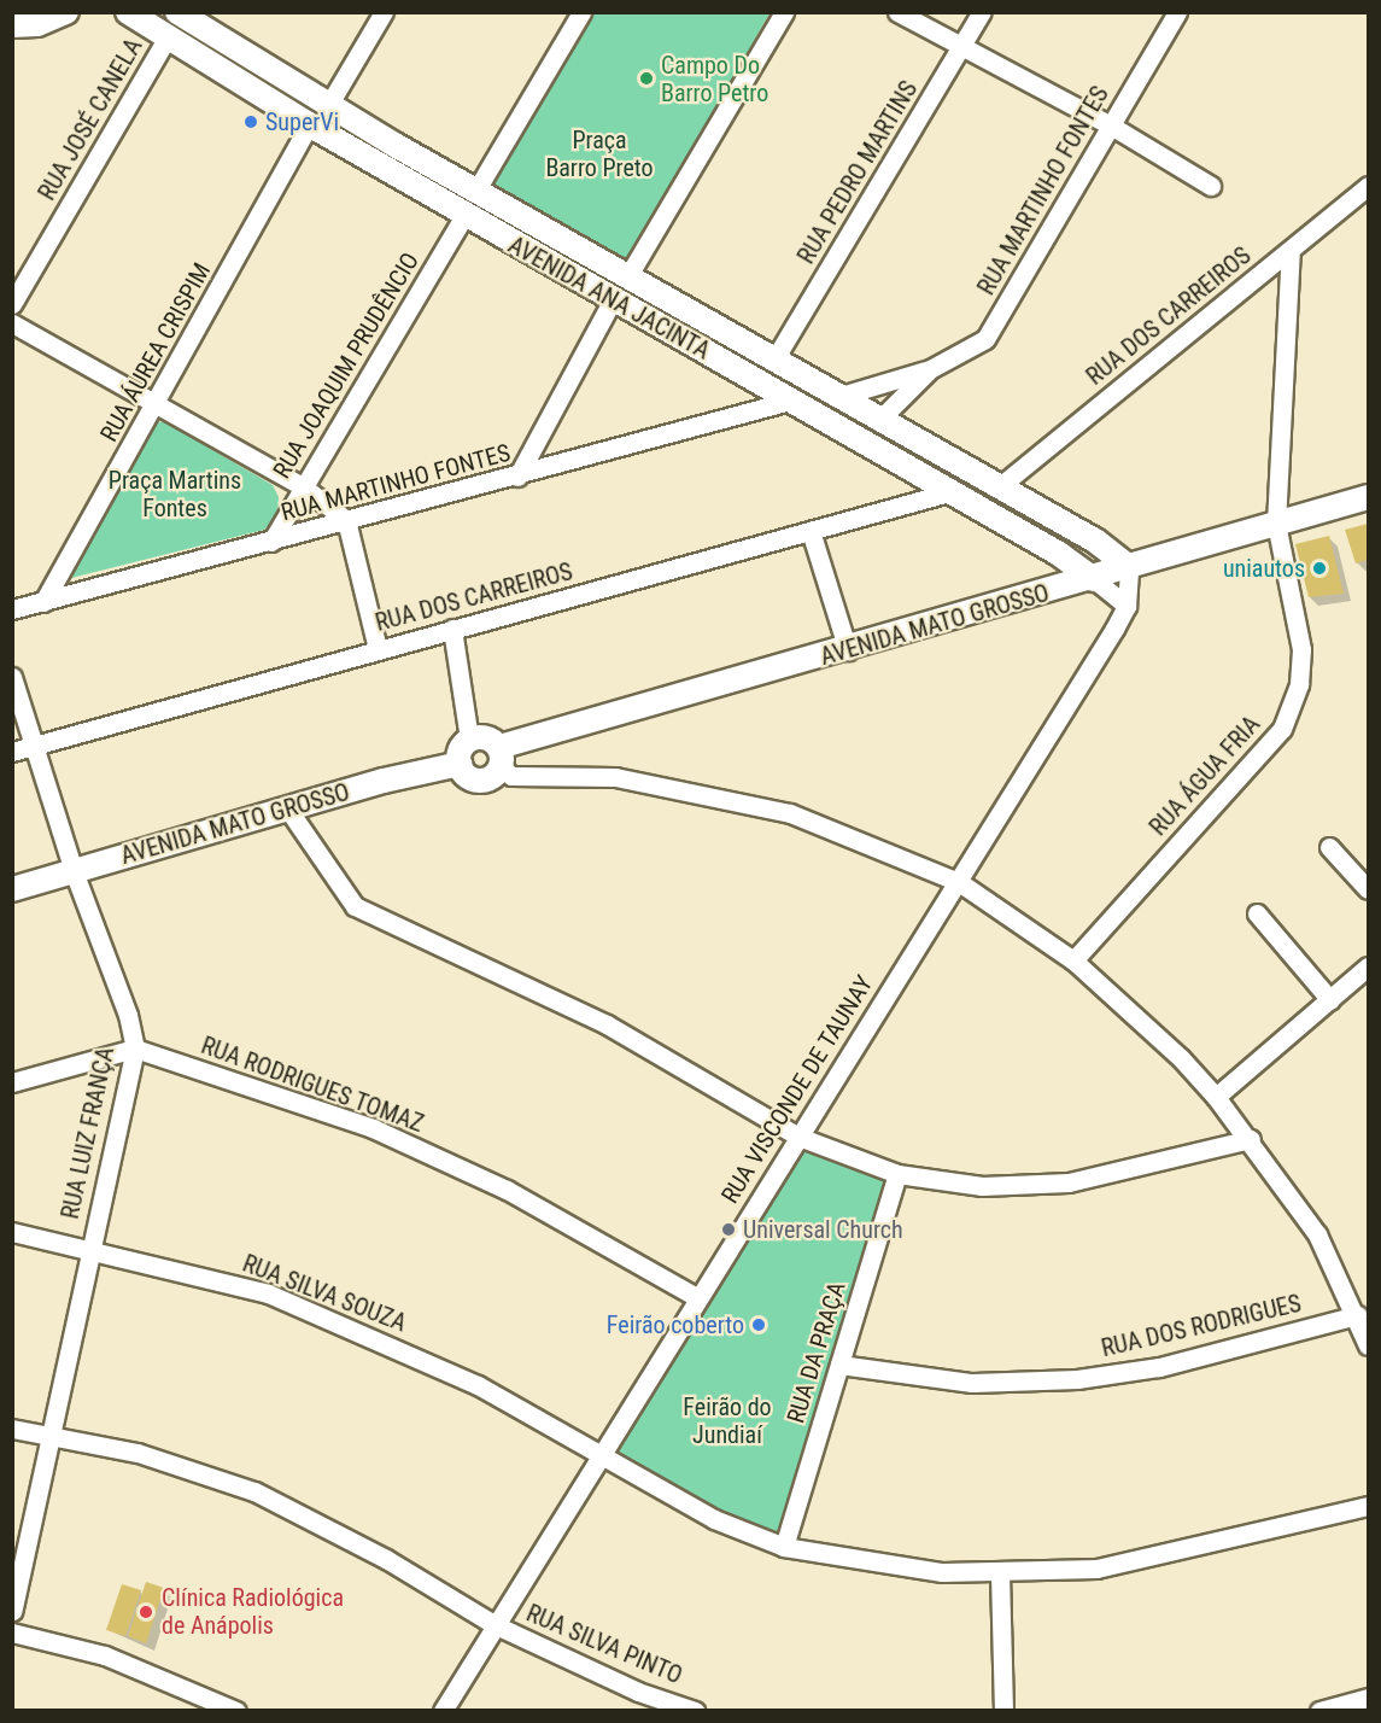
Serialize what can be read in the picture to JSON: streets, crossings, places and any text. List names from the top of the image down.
{
  "streets": {
    "main road": ["AVENIDA ANA JACINTA", "AVENIDA MATO GROSSO"],
    "street": [
      "RUA JOSÉ CANELA",
      "RUA PEDRO MARTINS",
      "RUA MARTINHO FONTES",
      "RUA DOS CARREIROS",
      "RUA ÁUREA CRISPIM",
      "RUA JOAQUIM PRUDÊNCIO",
      "RUA ÁGUA FRIA",
      "RUA RODRIGUES TOMAZ",
      "RUA VISCONDE DE TAUNAY",
      "RUA LUIZ FRANÇA",
      "RUA SILVA SOUZA",
      "RUA DOS RODRIGUES",
      "RUA DA PRAÇA",
      "RUA SILVA PINTO"
    ]
  },
  "crossings": [
    ["RUA JOSÉ CANELA", "AVENIDA ANA JACINTA"],
    ["RUA PEDRO MARTINS", "AVENIDA ANA JACINTA"],
    ["RUA MARTINHO FONTES", "AVENIDA ANA JACINTA"],
    ["RUA MARTINHO FONTES", "RUA ÁUREA CRISPIM"],
    ["RUA MARTINHO FONTES", "RUA JOAQUIM PRUDÊNCIO"],
    ["AVENIDA ANA JACINTA", "RUA DOS CARREIROS"],
    ["AVENIDA ANA JACINTA", "RUA ÁUREA CRISPIM"],
    ["AVENIDA ANA JACINTA", "RUA JOAQUIM PRUDÊNCIO"],
    ["AVENIDA ANA JACINTA", "AVENIDA MATO GROSSO"],
    ["AVENIDA ANA JACINTA", "RUA VISCONDE DE TAUNAY"],
    ["RUA DOS CARREIROS", "RUA ÁGUA FRIA"],
    ["RUA DOS CARREIROS", "RUA LUIZ FRANÇA"],
    ["AVENIDA MATO GROSSO", "RUA ÁGUA FRIA"],
    ["AVENIDA MATO GROSSO", "RUA VISCONDE DE TAUNAY"],
    ["AVENIDA MATO GROSSO", "RUA LUIZ FRANÇA"],
    ["RUA RODRIGUES TOMAZ", "RUA VISCONDE DE TAUNAY"],
    ["RUA RODRIGUES TOMAZ", "RUA LUIZ FRANÇA"],
    ["RUA VISCONDE DE TAUNAY", "RUA SILVA SOUZA"],
    ["RUA VISCONDE DE TAUNAY", "RUA SILVA PINTO"],
    ["RUA LUIZ FRANÇA", "RUA SILVA SOUZA"],
    ["RUA LUIZ FRANÇA", "RUA SILVA PINTO"],
    ["RUA SILVA SOUZA", "RUA DA PRAÇA"],
    ["RUA DOS RODRIGUES", "RUA DA PRAÇA"]
  ],
  "parks": ["Praça Barro Preto", "Praça Martins Fontes", "Feirão do Jundiaí"],
  "places": [
    "Campo Do Barro Petro",
    "SuperVi",
    "uniautos",
    "Universal Church",
    "Feirão coberto",
    "Clínica Radiológica de Anápolis"
  ]
}
